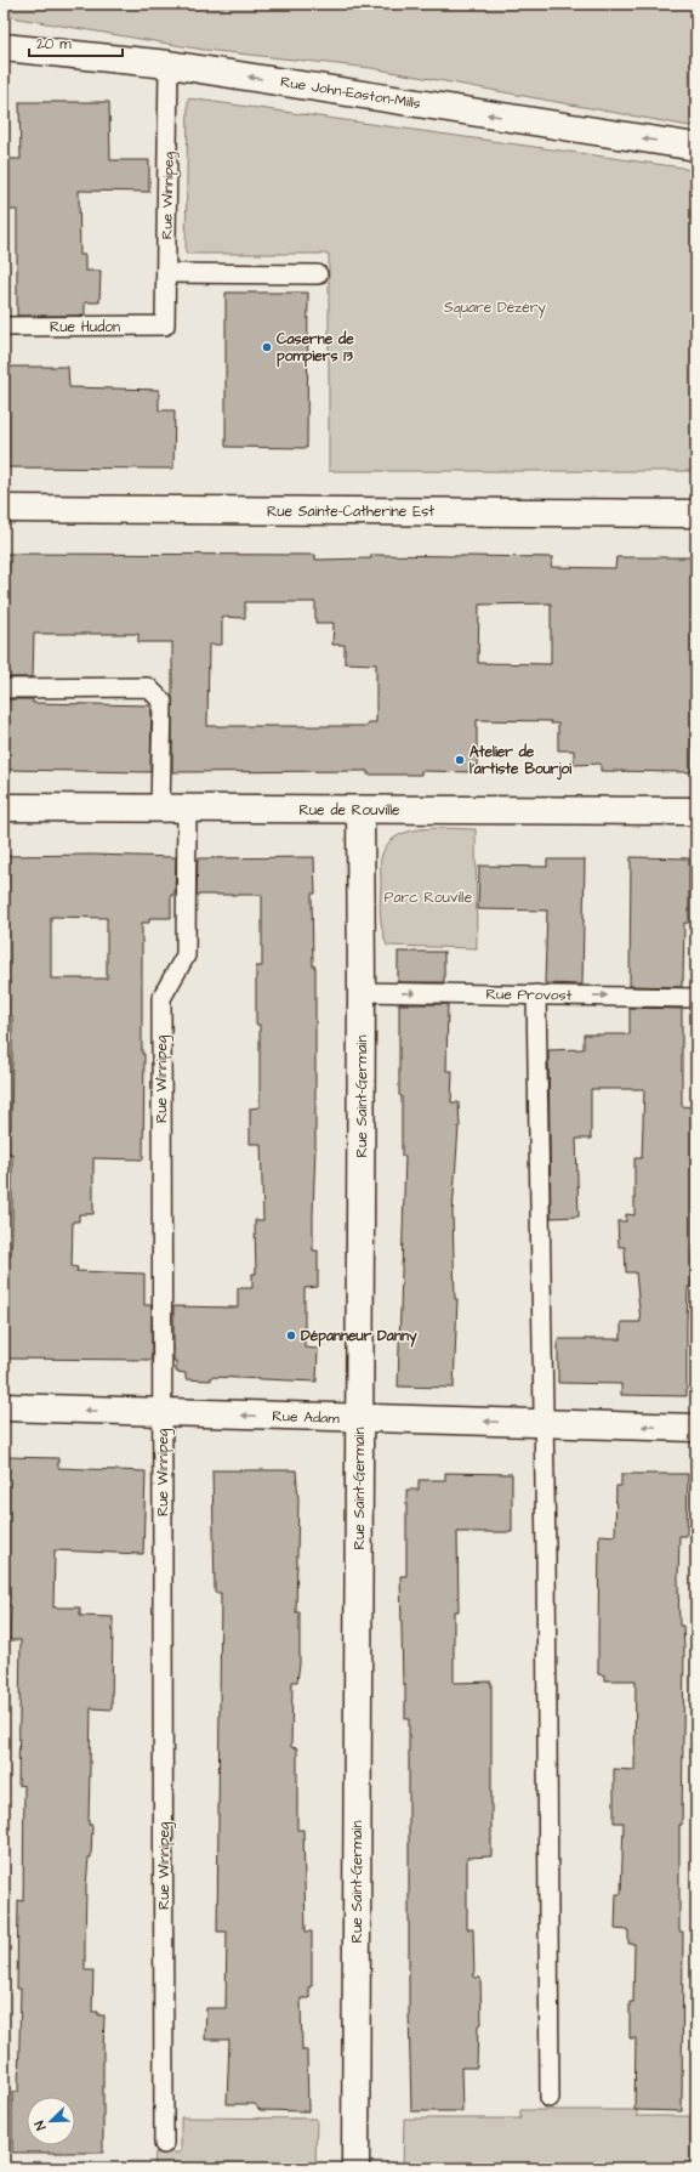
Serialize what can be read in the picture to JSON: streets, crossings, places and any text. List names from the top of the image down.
{
  "streets": {
    "street": [
      "Rue John-Easton-Mills",
      "Rue Sainte-Catherine Est",
      "Rue de Rouville",
      "Rue Saint-Germain",
      "Rue Adam"
    ],
    "lane": ["Rue Winnipeg", "Rue Hudon", "Rue Provost"]
  },
  "crossings": [
    ["Rue John-Easton-Mills", "Rue Winnipeg"],
    ["Rue Winnipeg", "Rue Hudon"],
    ["Rue Winnipeg", "Rue de Rouville"],
    ["Rue Winnipeg", "Rue Adam"],
    ["Rue de Rouville", "Rue Saint-Germain"],
    ["Rue Provost", "Rue Saint-Germain"],
    ["Rue Saint-Germain", "Rue Adam"]
  ],
  "one_way": ["Rue John-Easton-Mills", "Rue Provost", "Rue Adam"],
  "parks": ["Square Dézéry", "Parc Rouville"],
  "places": ["Caserne de pompiers 13", "Atelier de l'artiste Bourjoi", "Dépanneur Danny"],
  "scale_bar": "20 m",
  "north": "bottom left"
}
